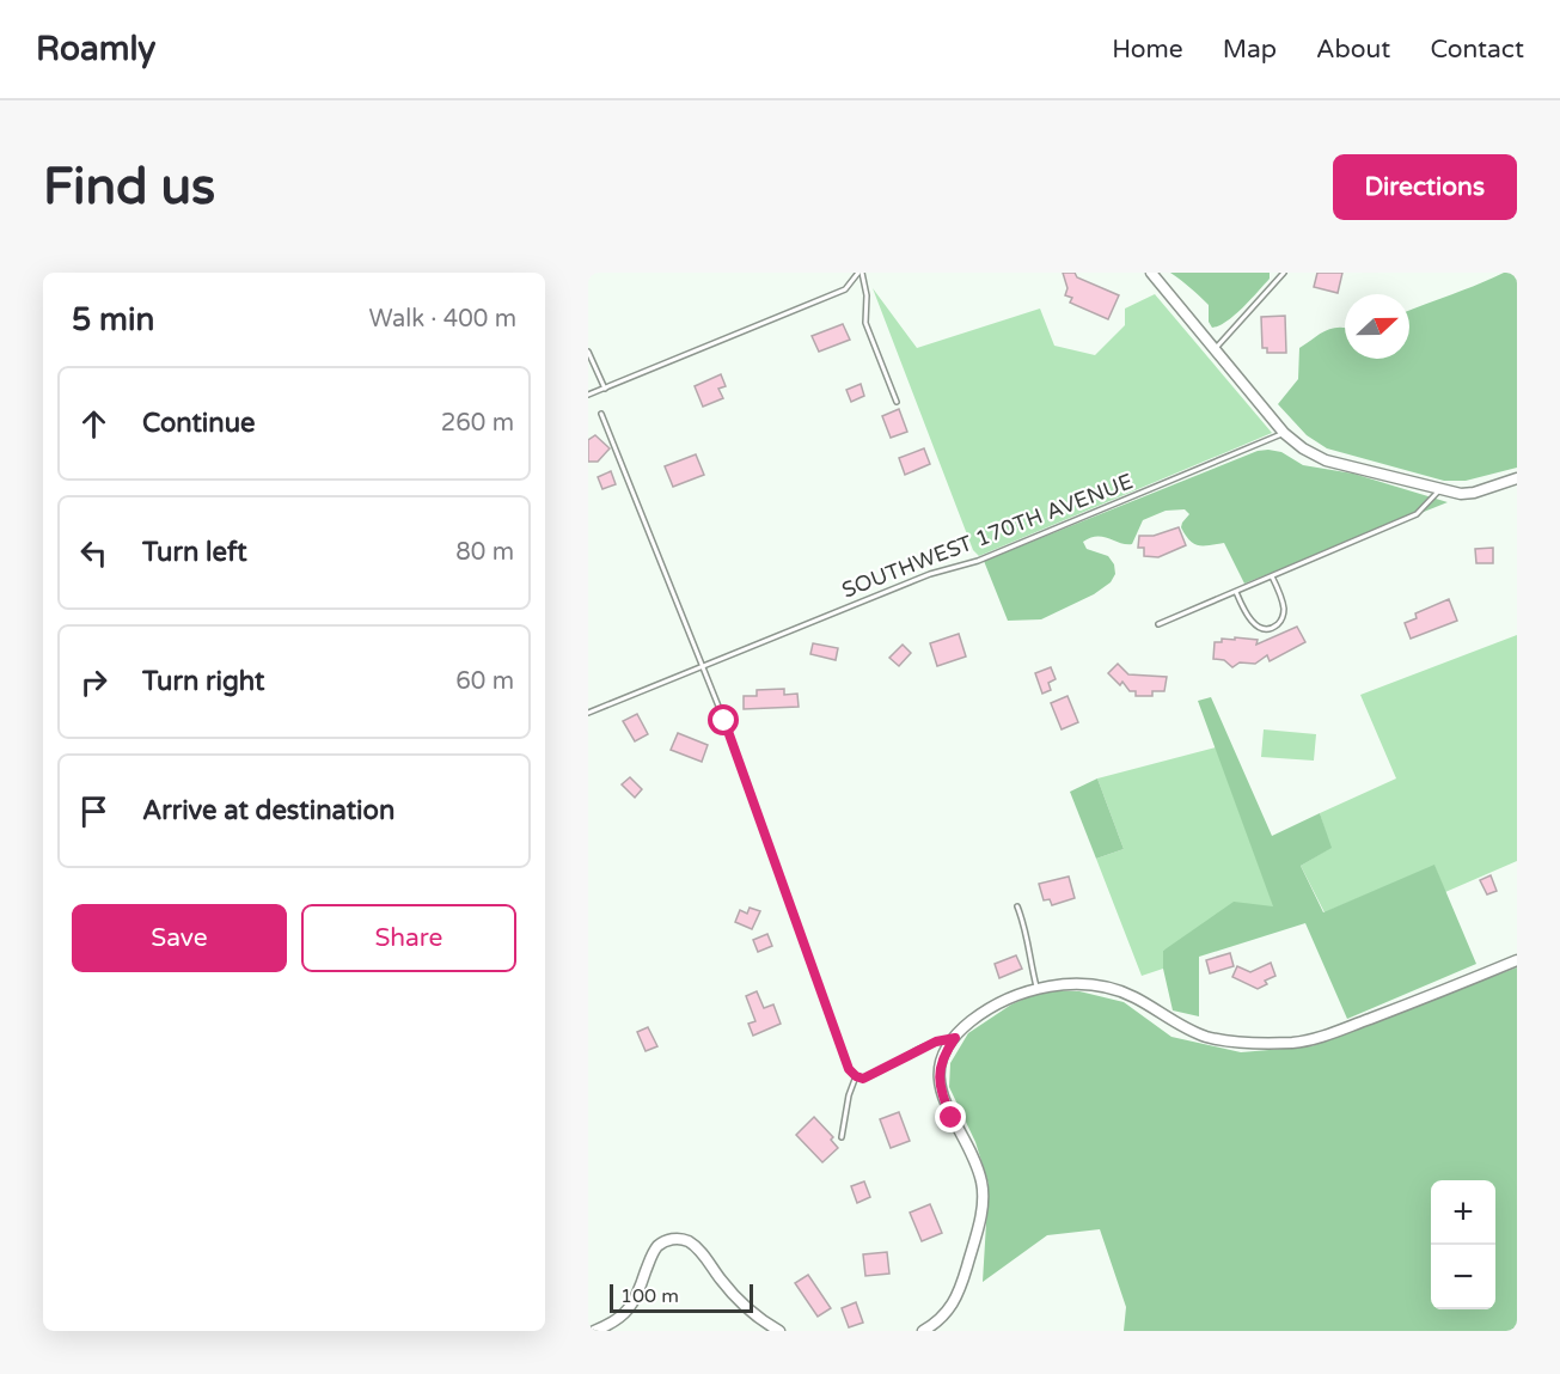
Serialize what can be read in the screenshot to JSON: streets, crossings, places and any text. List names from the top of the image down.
{
  "streets": {
    "lane": ["SOUTHWEST 170TH AVENUE"]
  },
  "scale_bar": "100 m",
  "north": "right",
  "page": {
    "header": "Roamly",
    "nav": [
      "Home",
      "Map",
      "About",
      "Contact"
    ],
    "buttons": [
      "Directions",
      ["Save", "Share"]
    ],
    "title": "Find us",
    "heading": ["5 min", "Walk · 400 m"],
    "list": [
      ["Continue", "260 m"],
      ["Turn left", "80 m"],
      ["Turn right", "60 m"],
      "Arrive at destination"
    ],
    "map_buttons": ["+", "−"],
    "scale": "100 m"
  }
}
